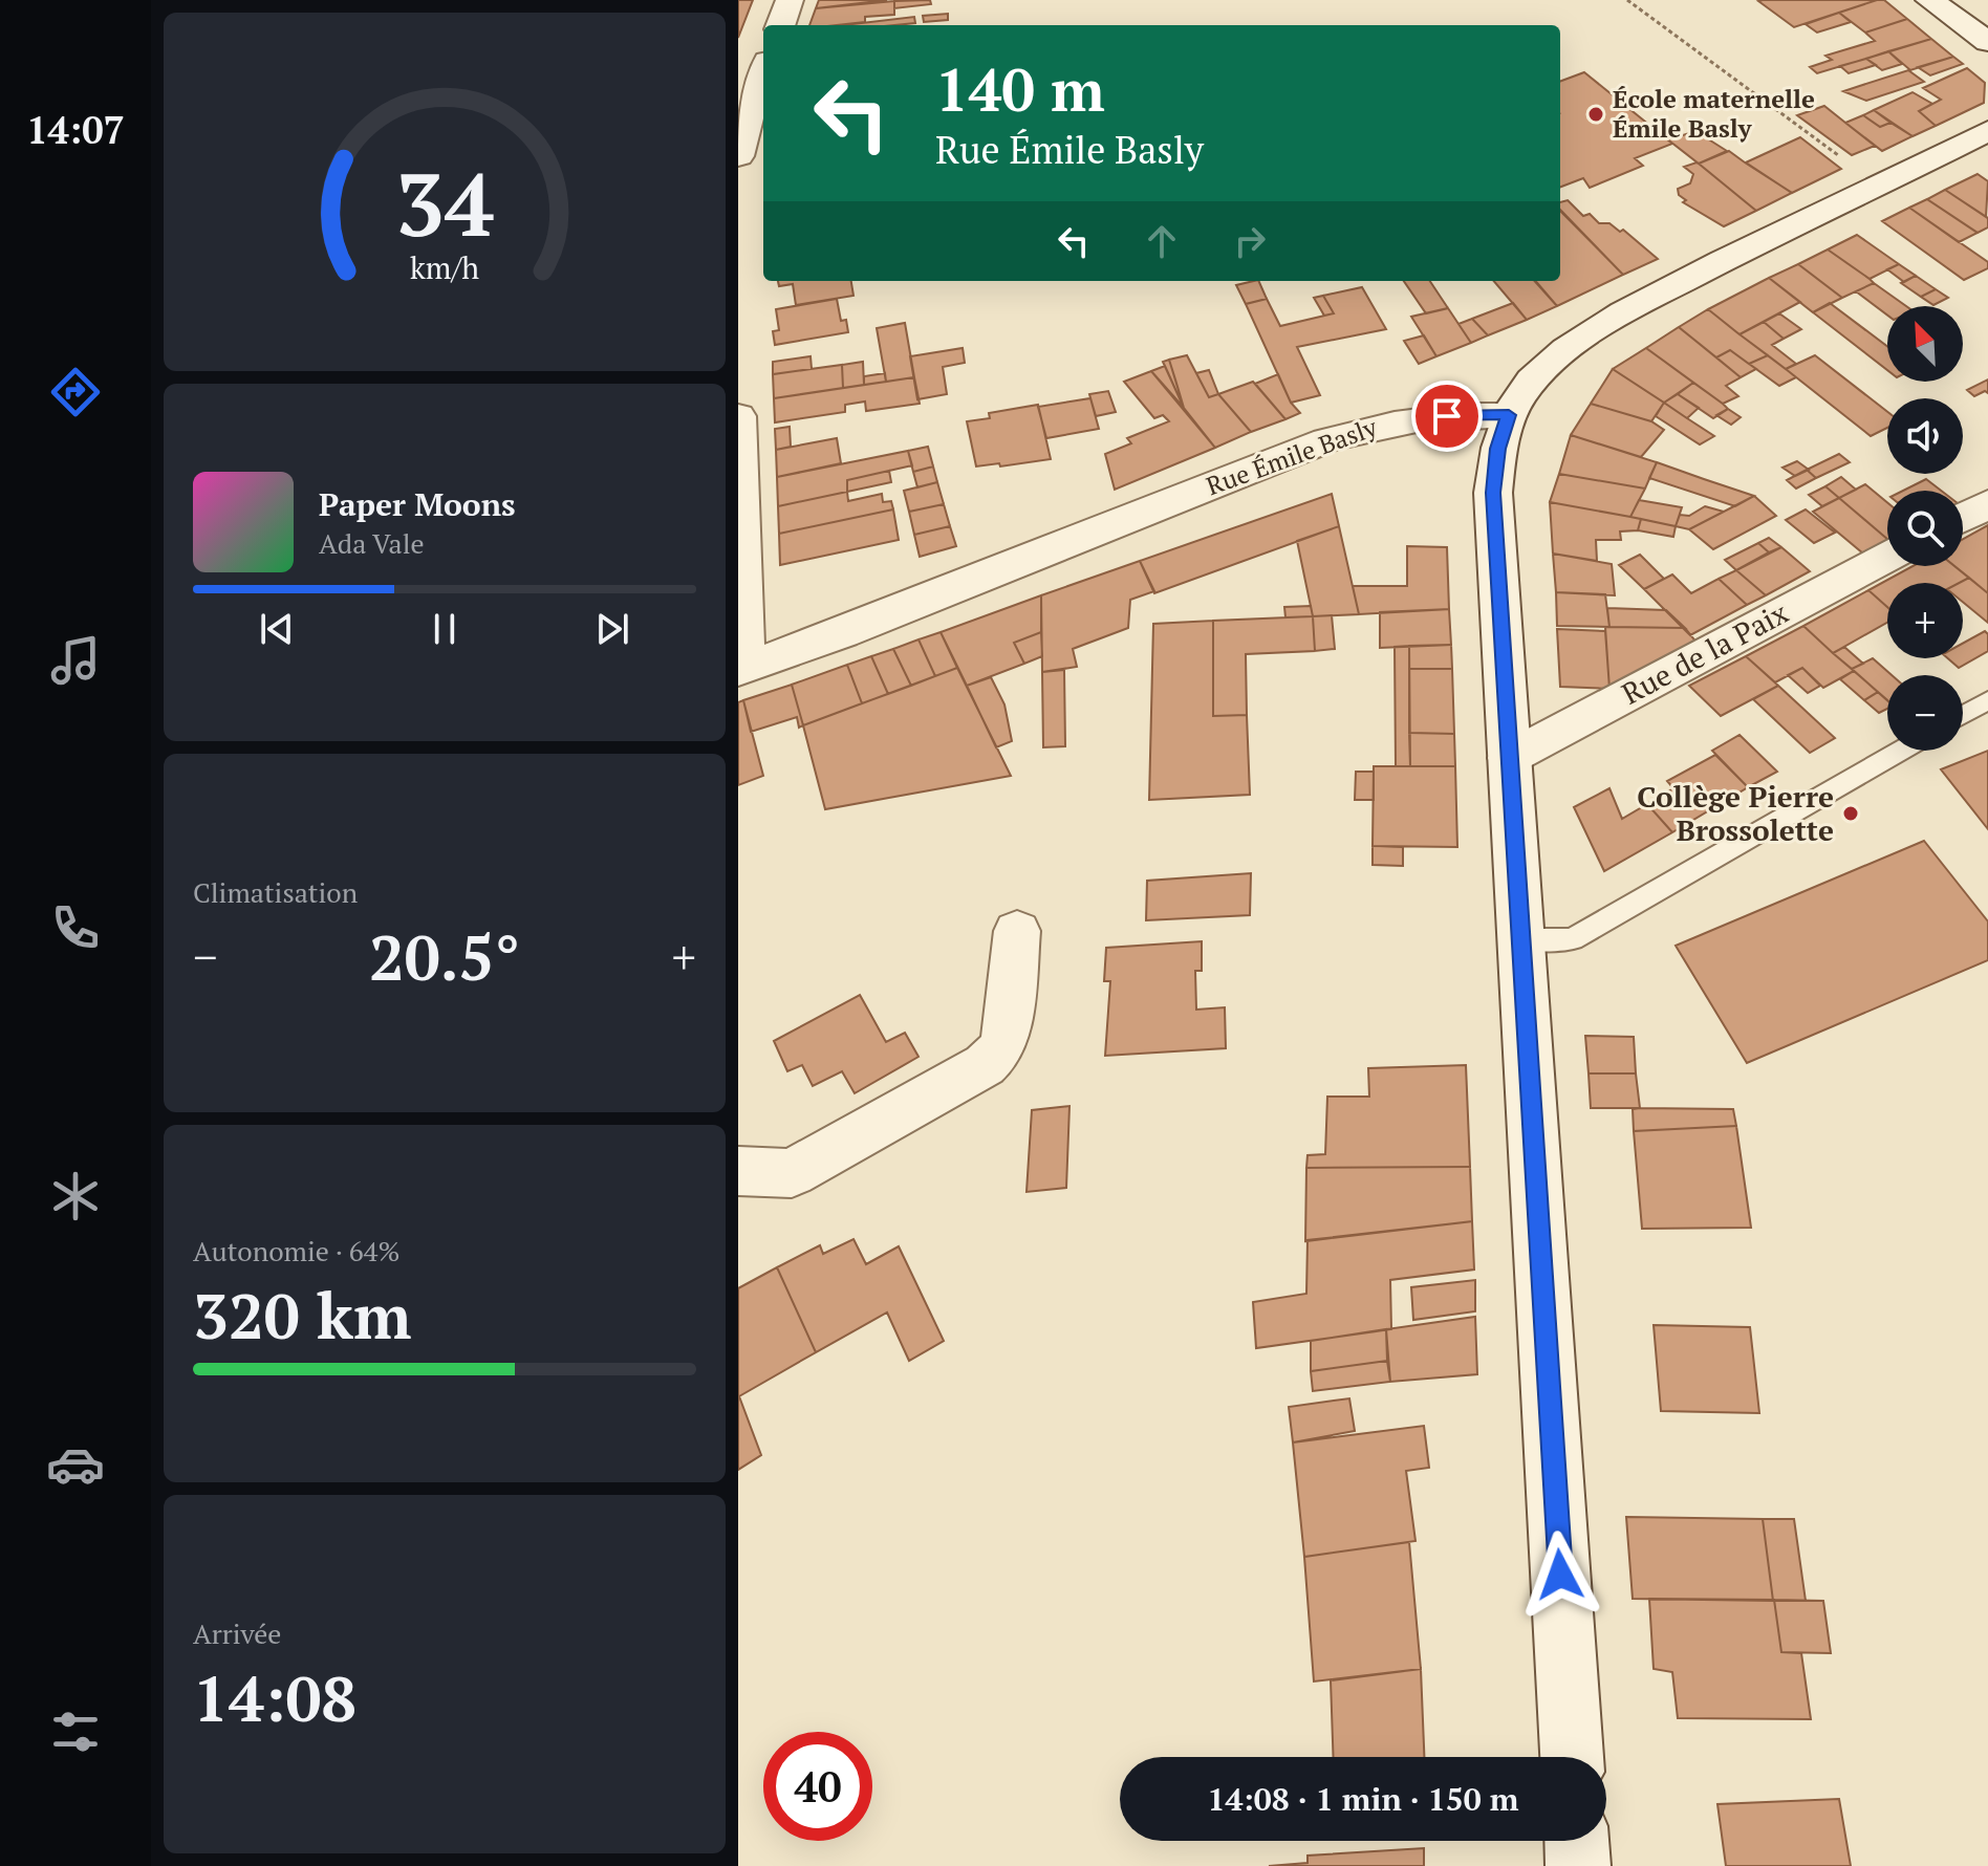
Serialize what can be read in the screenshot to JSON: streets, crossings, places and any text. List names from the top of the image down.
{
  "streets": {
    "street": ["Rue Émile Basly", "Rue de la Paix"]
  },
  "places": ["École maternelle Émile Basly", "Collège Pierre Brossolette"],
  "north": "top left",
  "page": {
    "tabs": "14:07",
    "turn": ["140 m", "Rue Émile Basly"],
    "map_buttons": ["+", "−"],
    "song": ["Paper Moons", "Ada Vale"],
    "tile": [
      "Climatisation",
      ["Autonomie · 64%", "320 km"],
      ["Arrivée", "14:08"]
    ],
    "heat": ["−", "20.5°", "+"],
    "limit": "40",
    "trip": "14:08 · 1 min · 150 m",
    "gauge": ["34", "km/h"]
  }
}
